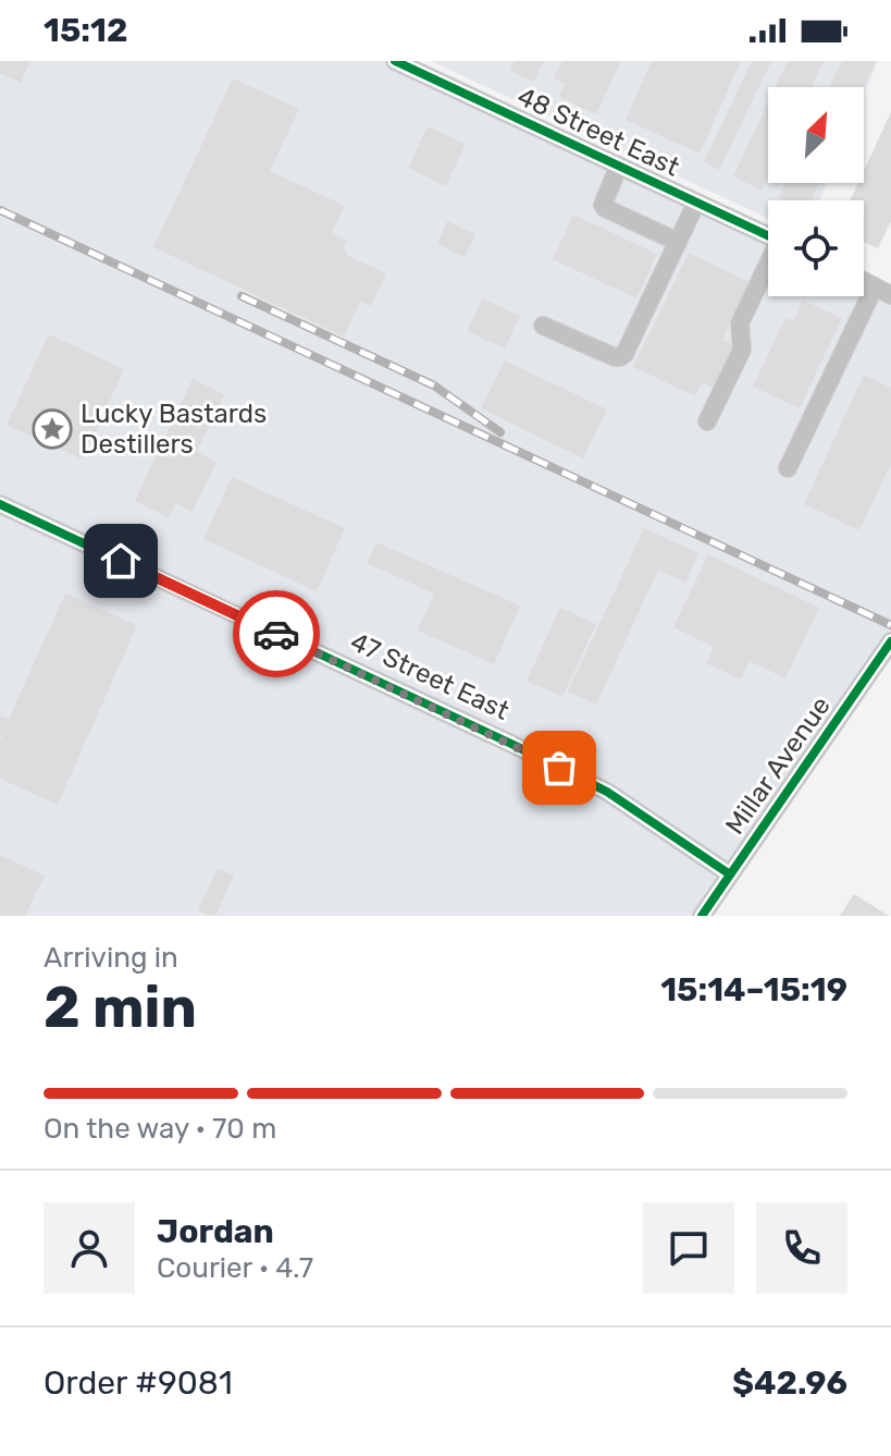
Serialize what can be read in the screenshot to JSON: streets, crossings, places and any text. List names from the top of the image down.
{
  "streets": {
    "street": ["48 Street East", "47 Street East", "Millar Avenue"]
  },
  "crossings": [
    ["47 Street East", "Millar Avenue"]
  ],
  "places": {
    "place": ["Lucky Bastards Destillers"]
  },
  "north": "top right",
  "page": {
    "status": "15:12",
    "heading": ["2 min", "Arriving in", "15:14–15:19"],
    "panel": [
      "Jordan",
      "Courier · 4.7",
      "Order #9081",
      "$42.96"
    ],
    "bar": "On the way · 70 m"
  }
}
